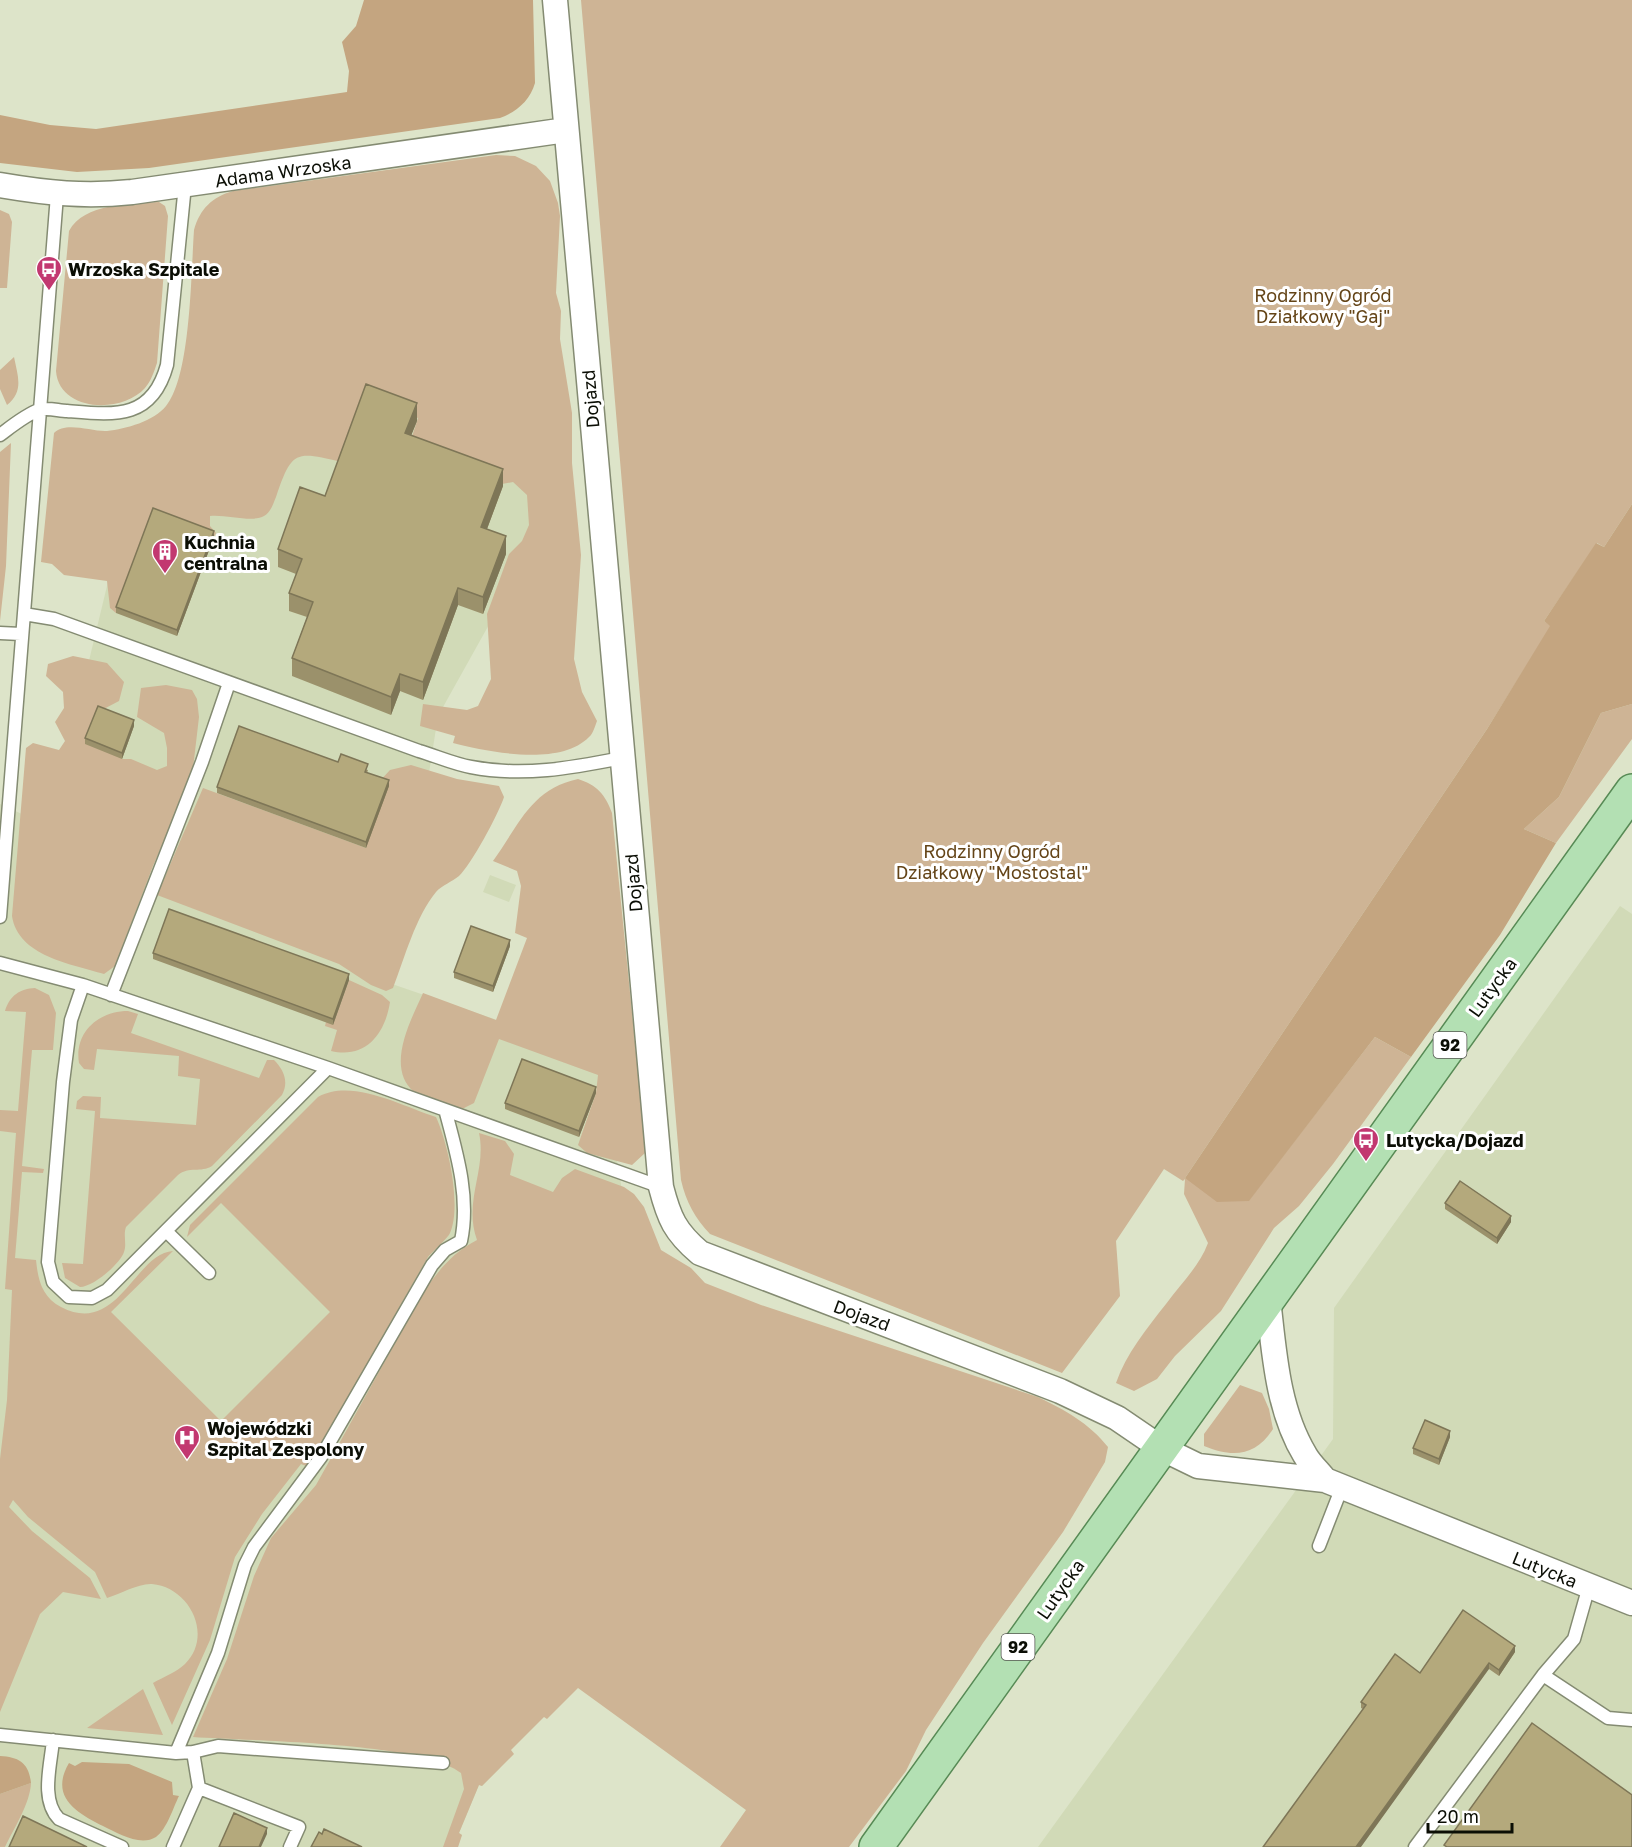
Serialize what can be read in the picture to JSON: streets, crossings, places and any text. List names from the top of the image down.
{
  "streets": {
    "main road": ["Lutycka", "92"],
    "street": ["Adama Wrzoska", "Dojazd"]
  },
  "crossings": [
    ["Adama Wrzoska", "Dojazd"],
    ["Dojazd", "Lutycka"]
  ],
  "parks": ["Rodzinny Ogród Działkowy \"Gaj\"", "Rodzinny Ogród Działkowy \"Mostostal\""],
  "places": {
    "bus stop": ["Wrzoska Szpitale", "Lutycka/Dojazd"],
    "building": ["Kuchnia centralna"],
    "hospital": ["Wojewódzki Szpital Zespolony"]
  },
  "scale_bar": "20 m"
}
